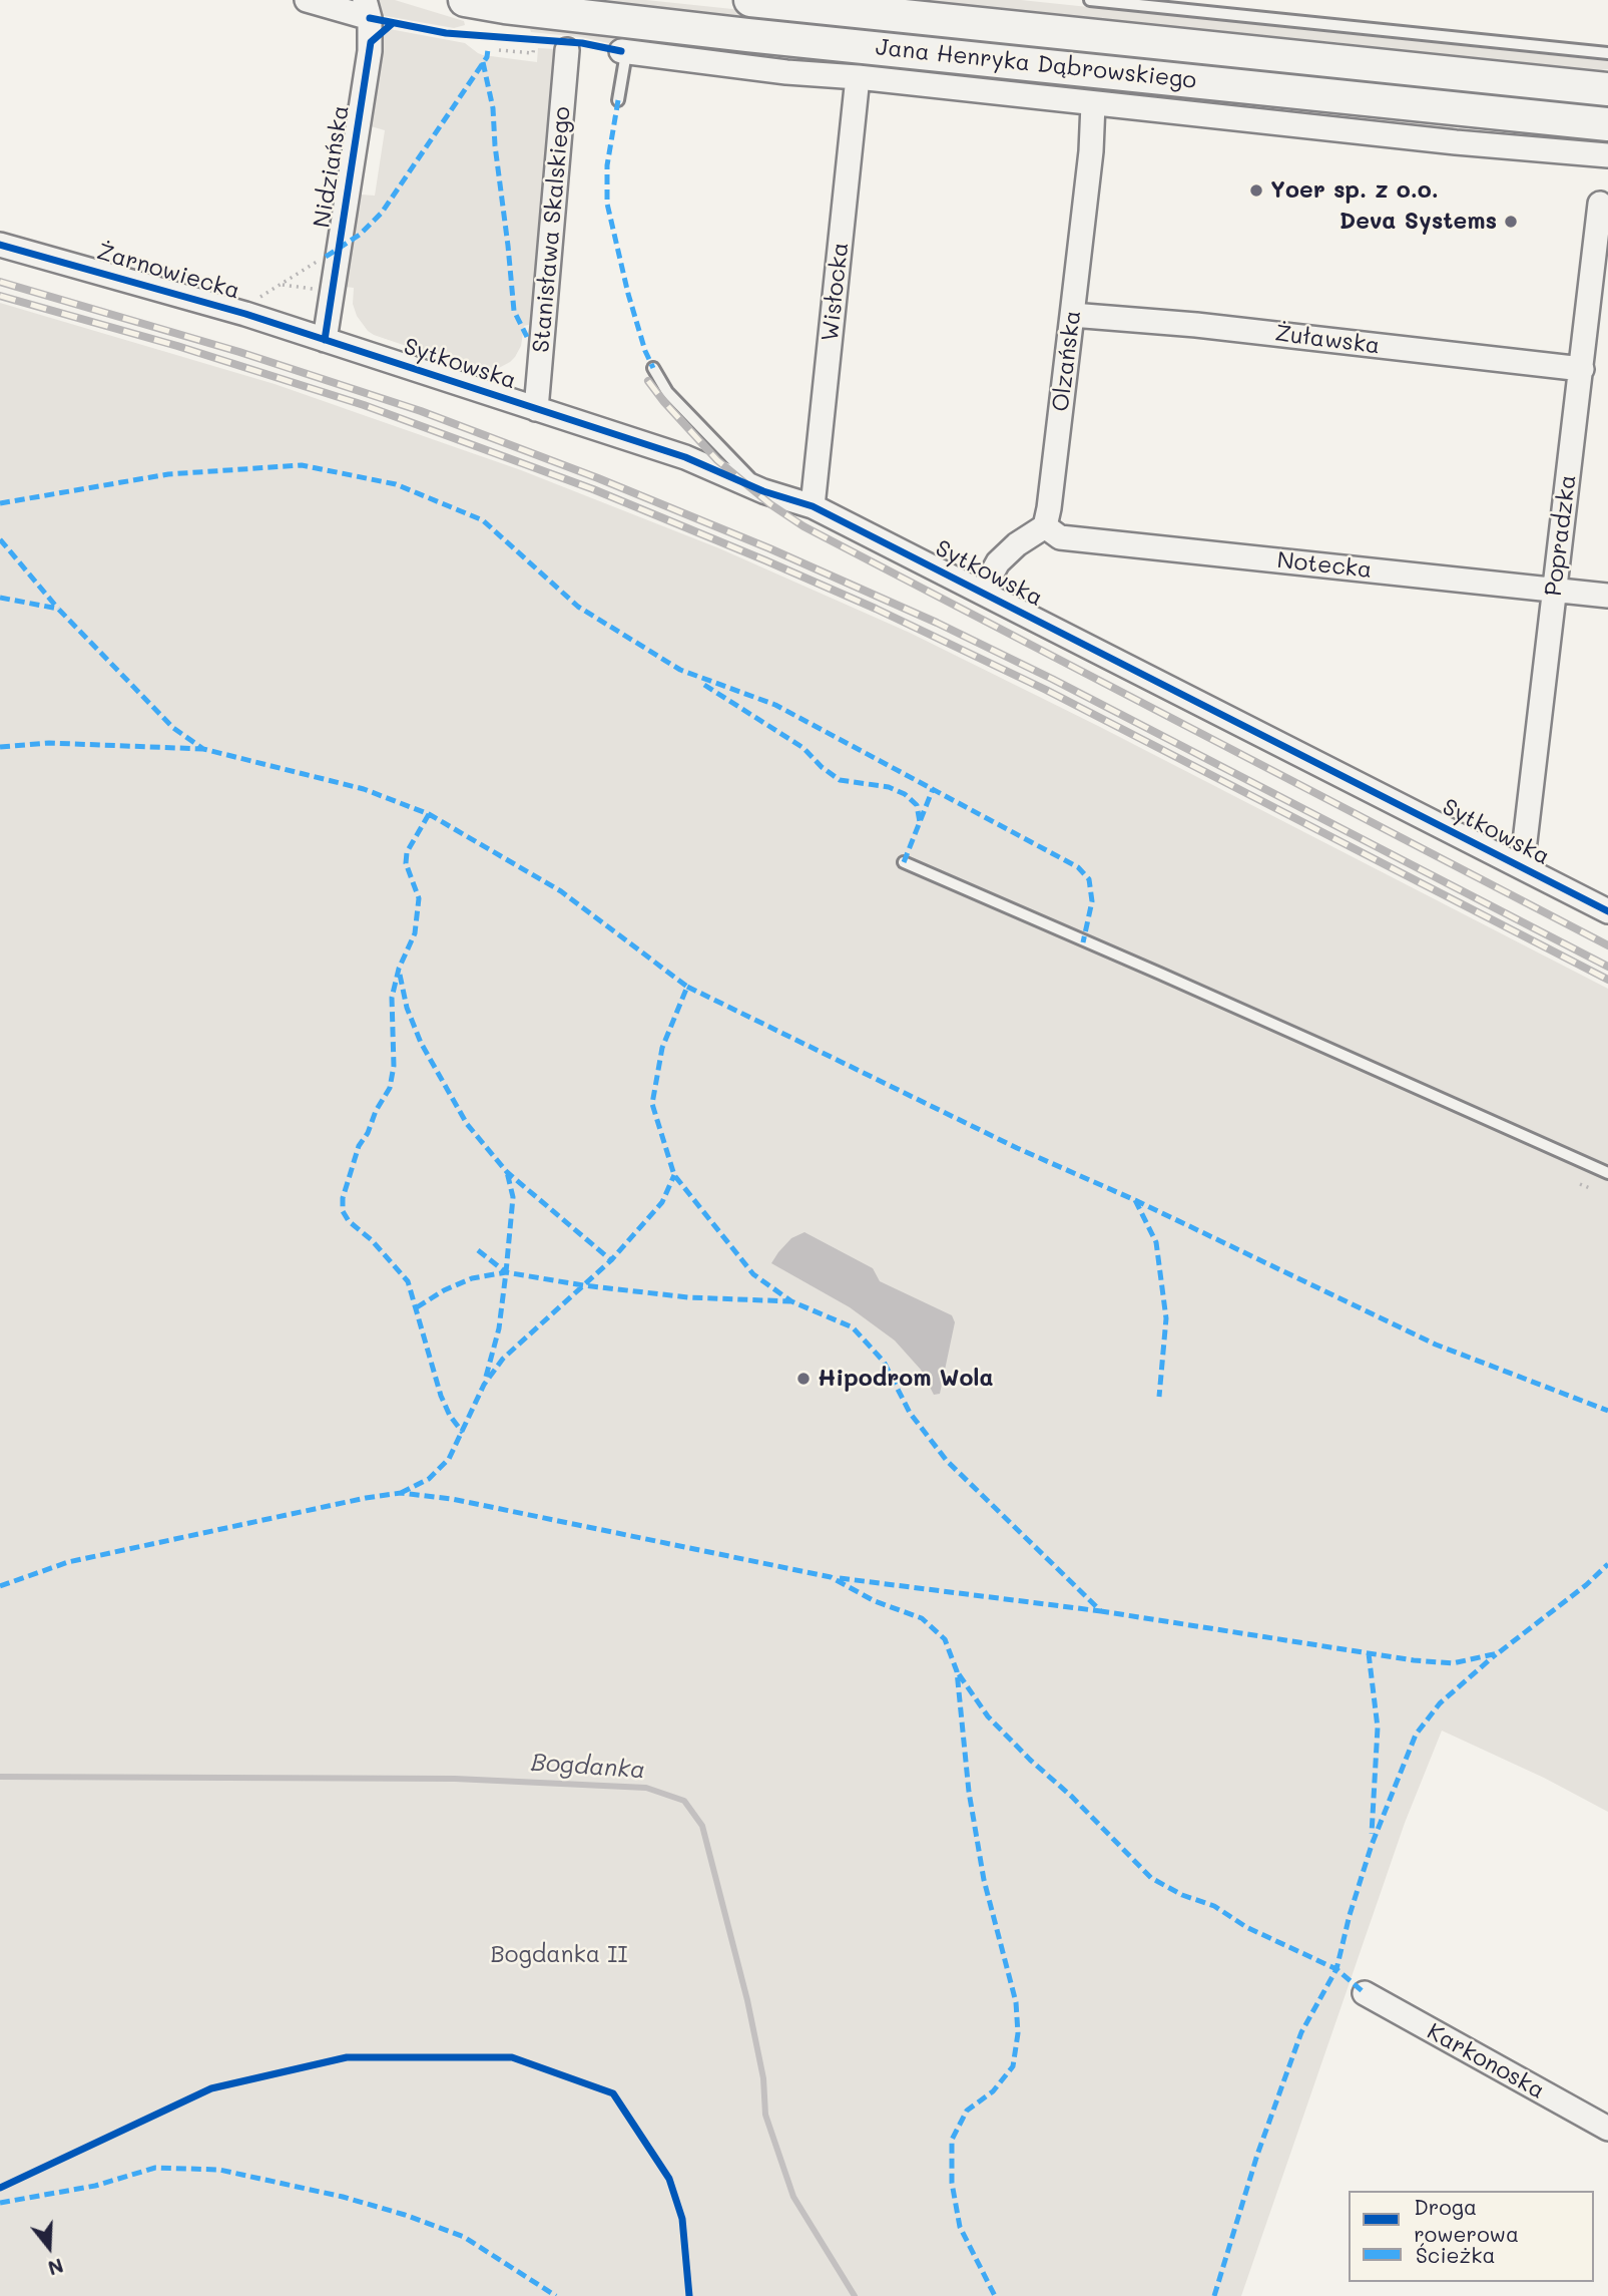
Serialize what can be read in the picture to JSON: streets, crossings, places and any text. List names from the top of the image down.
{
  "streets": {
    "main road": ["Jana Henryka Dąbrowskiego"],
    "street": [
      "Nidziańska",
      "Stanisława Skalskiego",
      "Żarnowiecka",
      "Wisłocka",
      "Żuławska",
      "Olzańska",
      "Sytkowska",
      "Popradzka",
      "Notecka",
      "Karkonoska"
    ]
  },
  "crossings": [
    ["Jana Henryka Dąbrowskiego", "Wisłocka"],
    ["Jana Henryka Dąbrowskiego", "Olzańska"],
    ["Nidziańska", "Żarnowiecka"],
    ["Nidziańska", "Sytkowska"],
    ["Stanisława Skalskiego", "Sytkowska"],
    ["Żarnowiecka", "Sytkowska"],
    ["Wisłocka", "Sytkowska"],
    ["Żuławska", "Olzańska"],
    ["Żuławska", "Popradzka"],
    ["Olzańska", "Notecka"],
    ["Sytkowska", "Popradzka"],
    ["Popradzka", "Notecka"]
  ],
  "water": ["Bogdanka"],
  "parks": ["Bogdanka II"],
  "places": ["Yoer sp. z o.o.", "Deva Systems", "Hipodrom Wola"],
  "legend": ["Droga rowerowa", "Ścieżka"],
  "north": "bottom"
}
